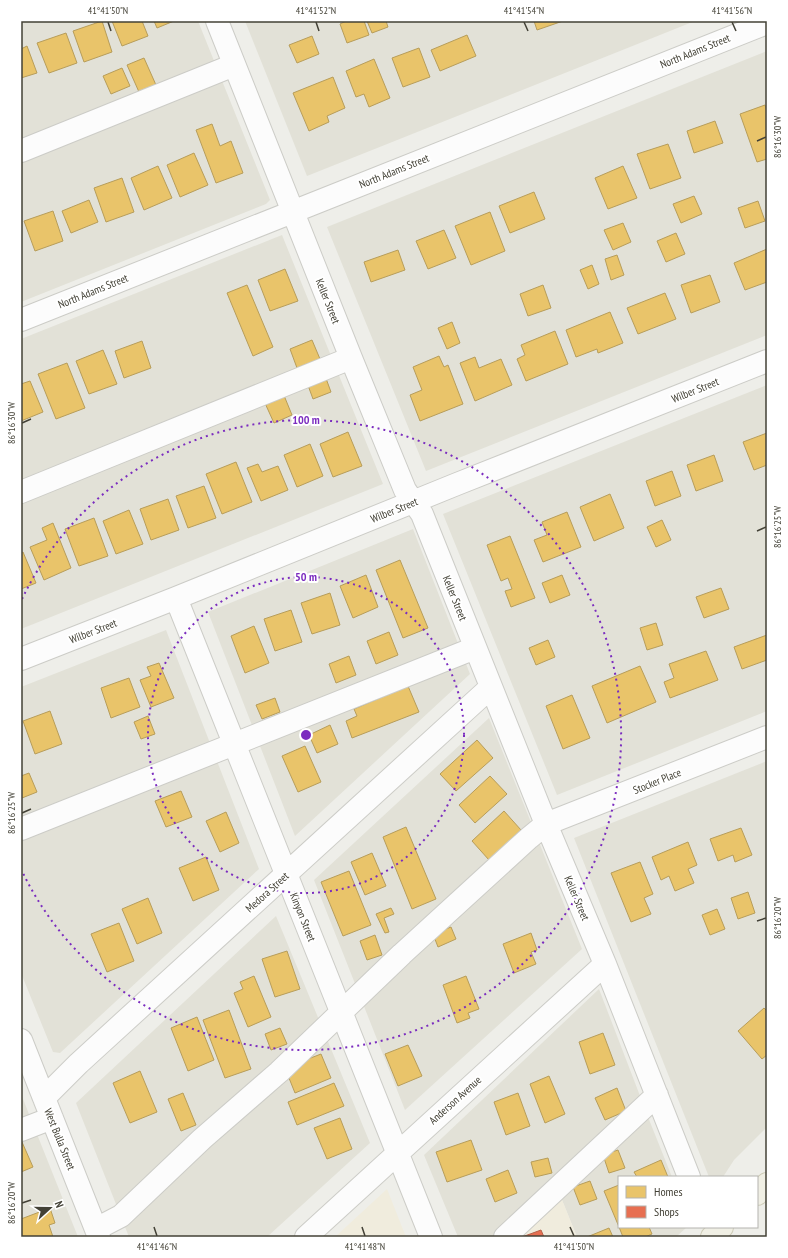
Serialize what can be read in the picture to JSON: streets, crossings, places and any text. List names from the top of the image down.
{
  "streets": {
    "street": [
      "North Adams Street",
      "Keller Street",
      "Wilber Street",
      "Stocker Place",
      "Medora Street",
      "Kinyon Street",
      "Anderson Avenue",
      "West Bulla Street"
    ]
  },
  "crossings": [
    ["North Adams Street", "Keller Street"],
    ["Keller Street", "Wilber Street"],
    ["Keller Street", "Stocker Place"],
    ["Keller Street", "Medora Street"],
    ["Keller Street", "Anderson Avenue"],
    ["Wilber Street", "Kinyon Street"],
    ["Stocker Place", "Kinyon Street"],
    ["Stocker Place", "West Bulla Street"],
    ["Medora Street", "Kinyon Street"],
    ["Medora Street", "West Bulla Street"],
    ["Kinyon Street", "Anderson Avenue"]
  ],
  "legend": ["Homes", "Shops"],
  "north": "right",
  "coordinates": [
    "41°41'50\"N",
    "41°41'52\"N",
    "41°41'54\"N",
    "41°41'56\"N",
    "86°16'30\"W",
    "86°16'25\"W",
    "86°16'20\"W",
    "41°41'46\"N",
    "41°41'48\"N"
  ],
  "rings": ["100 m", "50 m"]
}
